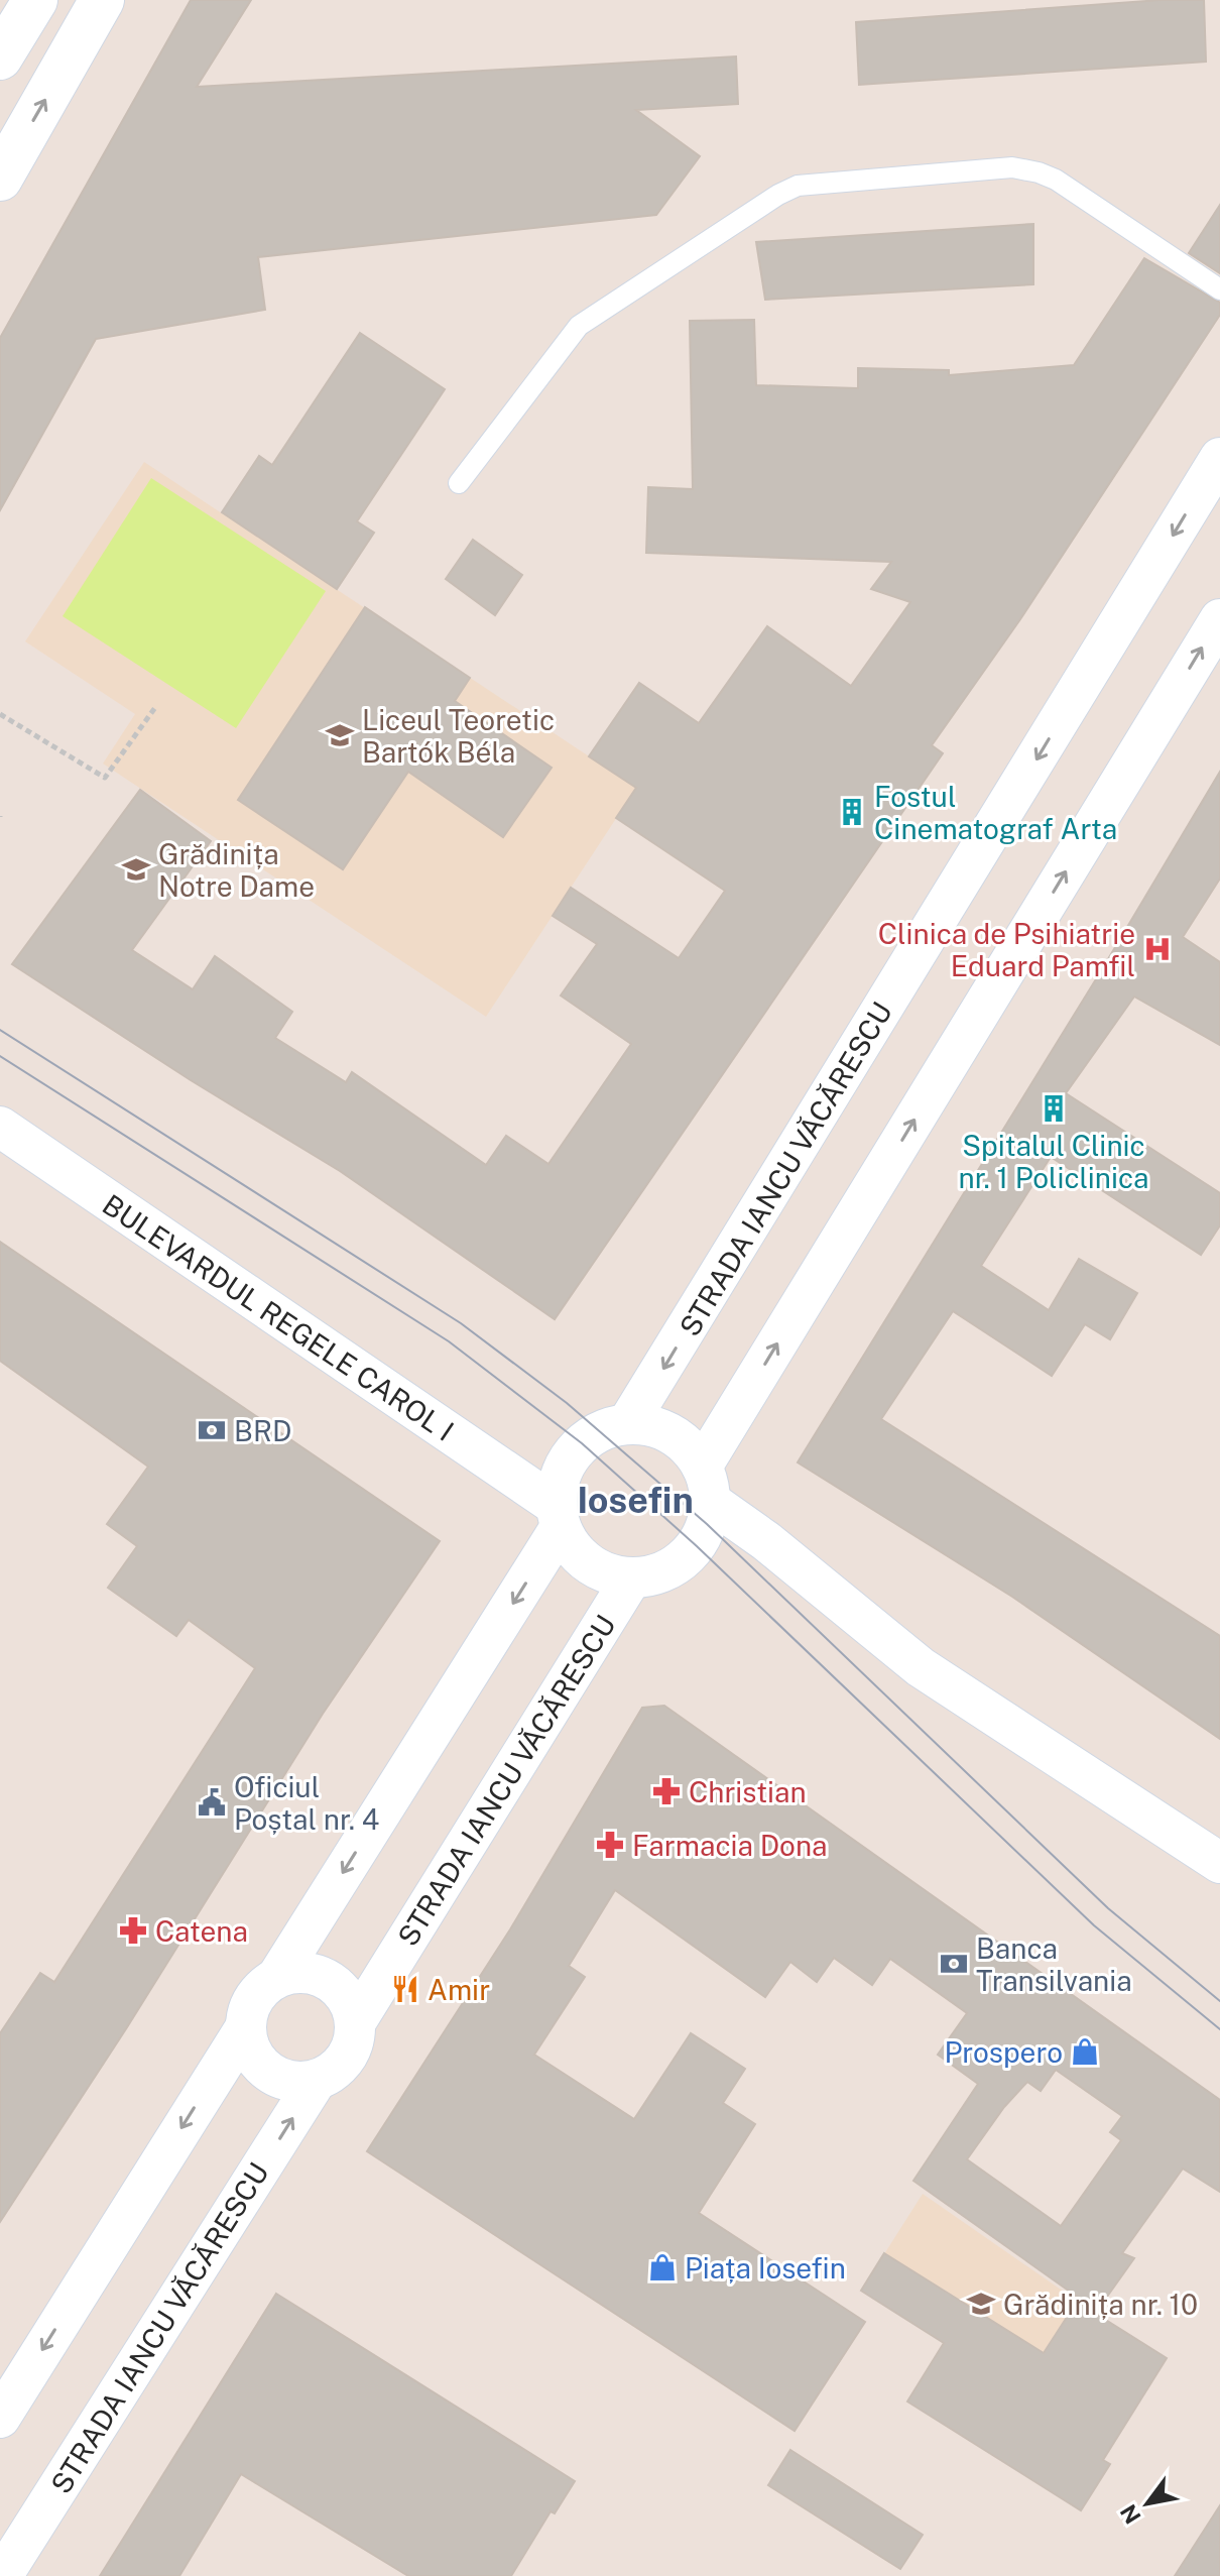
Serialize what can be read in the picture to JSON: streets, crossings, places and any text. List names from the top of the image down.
{
  "streets": {
    "street": ["STRADA IANCU VĂCĂRESCU", "BULEVARDUL REGELE CAROL I"]
  },
  "crossings": [
    ["STRADA IANCU VĂCĂRESCU", "BULEVARDUL REGELE CAROL I"]
  ],
  "districts": ["Iosefin"],
  "places": {
    "school or university": ["Liceul Teoretic Bartók Béla", "Grădinița Notre Dame", "Grădinița nr. 10"],
    "building": ["Fostul Cinematograf Arta", "Spitalul Clinic nr. 1 Policlinica"],
    "hospital": ["Clinica de Psihiatrie Eduard Pamfil"],
    "bank": ["BRD", "Banca Transilvania"],
    "pharmacy": ["Christian", "Farmacia Dona", "Catena"],
    "public building": ["Oficiul Poștal nr. 4"],
    "restaurant": ["Amir"],
    "shop": ["Prospero", "Piața Iosefin"]
  },
  "north": "bottom left"
}
